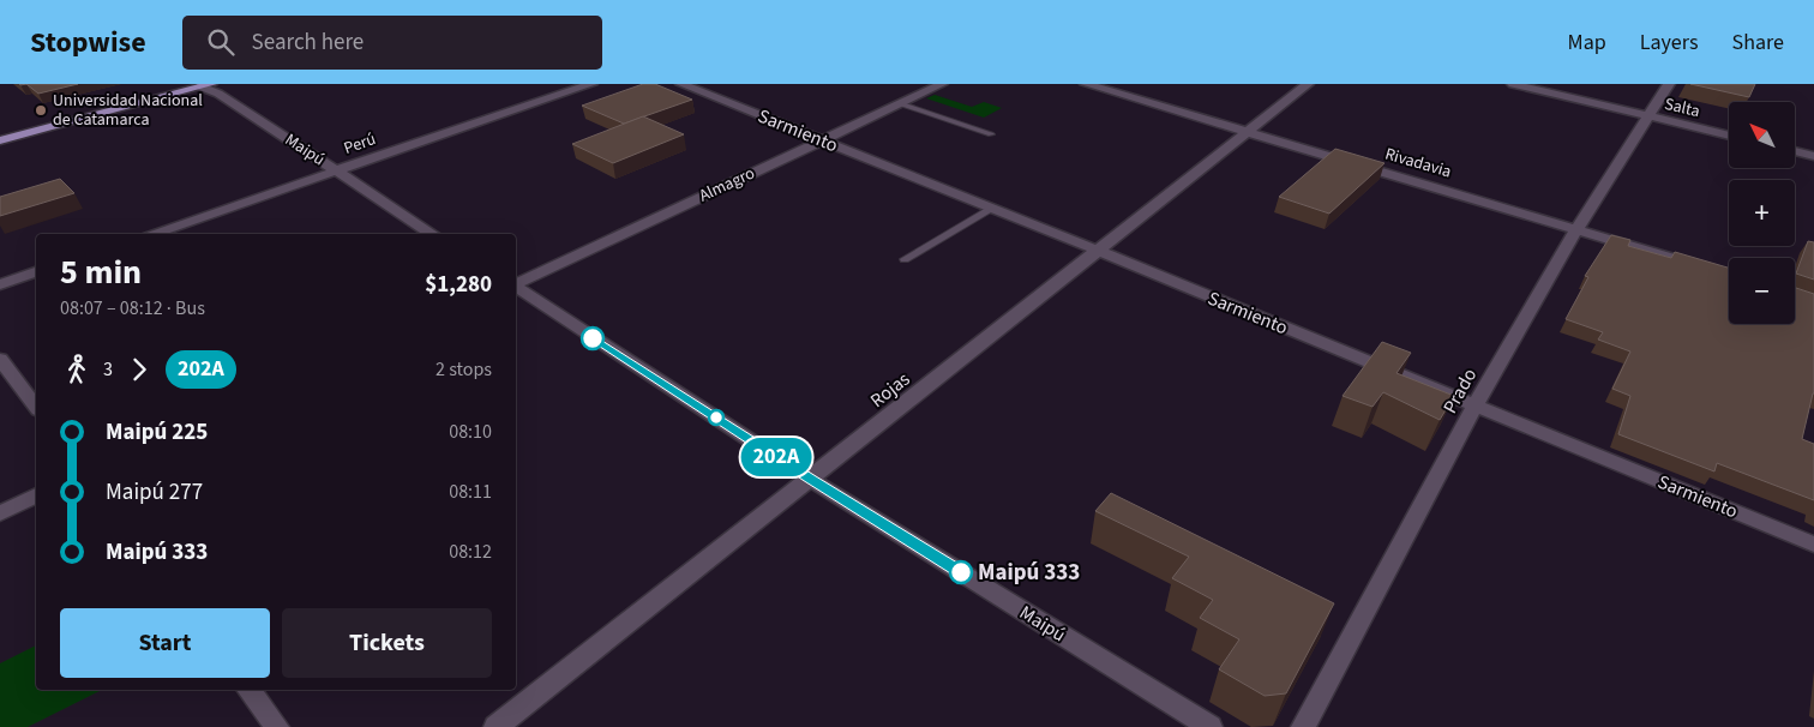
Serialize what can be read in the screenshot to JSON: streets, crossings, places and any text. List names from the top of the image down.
{
  "streets": {
    "street": [
      "Salta",
      "Sarmiento",
      "Perú",
      "Maipú",
      "Rivadavia",
      "Almagro",
      "Rojas",
      "Prado"
    ]
  },
  "crossings": [
    ["Salta", "Prado"],
    ["Sarmiento", "Almagro"],
    ["Sarmiento", "Rojas"],
    ["Sarmiento", "Prado"],
    ["Perú", "Maipú"],
    ["Maipú", "Rojas"],
    ["Rivadavia", "Rojas"],
    ["Rivadavia", "Prado"]
  ],
  "places": ["Universidad Nacional de Catamarca", "Maipú 333"],
  "lines": ["bus line 202A"],
  "north": "top left",
  "page": {
    "header": "Stopwise",
    "search": "Search here",
    "nav": ["Map", "Layers", "Share"],
    "on_map": "202A",
    "map_buttons": ["+", "−"],
    "heading": ["5 min", "08:07 – 08:12 · Bus", "$1,280"],
    "legs": ["3", "202A", "2 stops"],
    "list": [
      {
        "name": "Maipú 225",
        "value": "08:10"
      },
      {
        "name": "Maipú 277",
        "value": "08:11"
      },
      {
        "name": "Maipú 333",
        "value": "08:12"
      }
    ],
    "buttons": ["Start", "Tickets"]
  }
}
